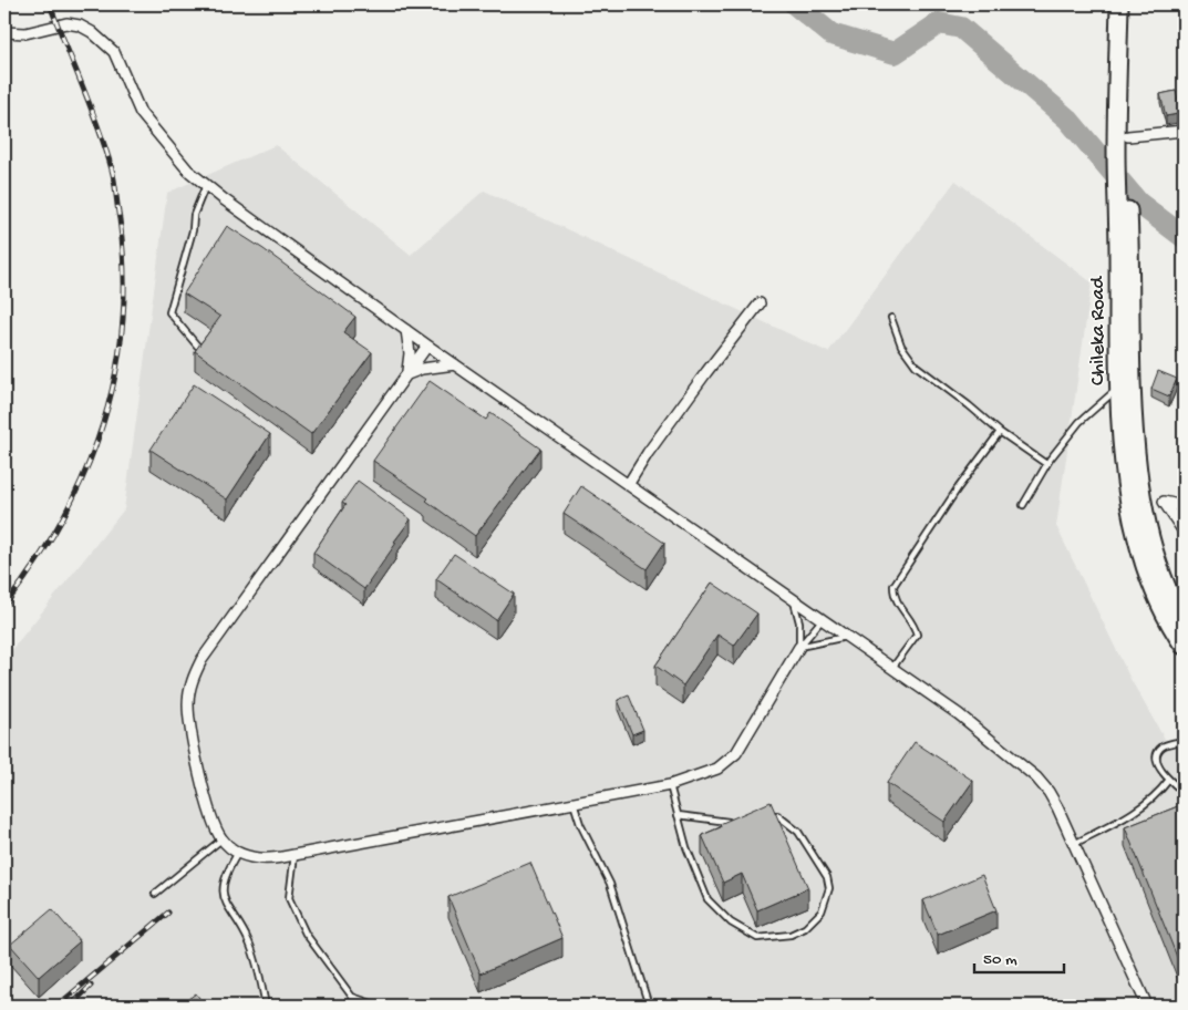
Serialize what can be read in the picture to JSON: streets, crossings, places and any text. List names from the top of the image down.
{
  "streets": {
    "highway": ["Chileka Road"]
  },
  "scale_bar": "50 m"
}
